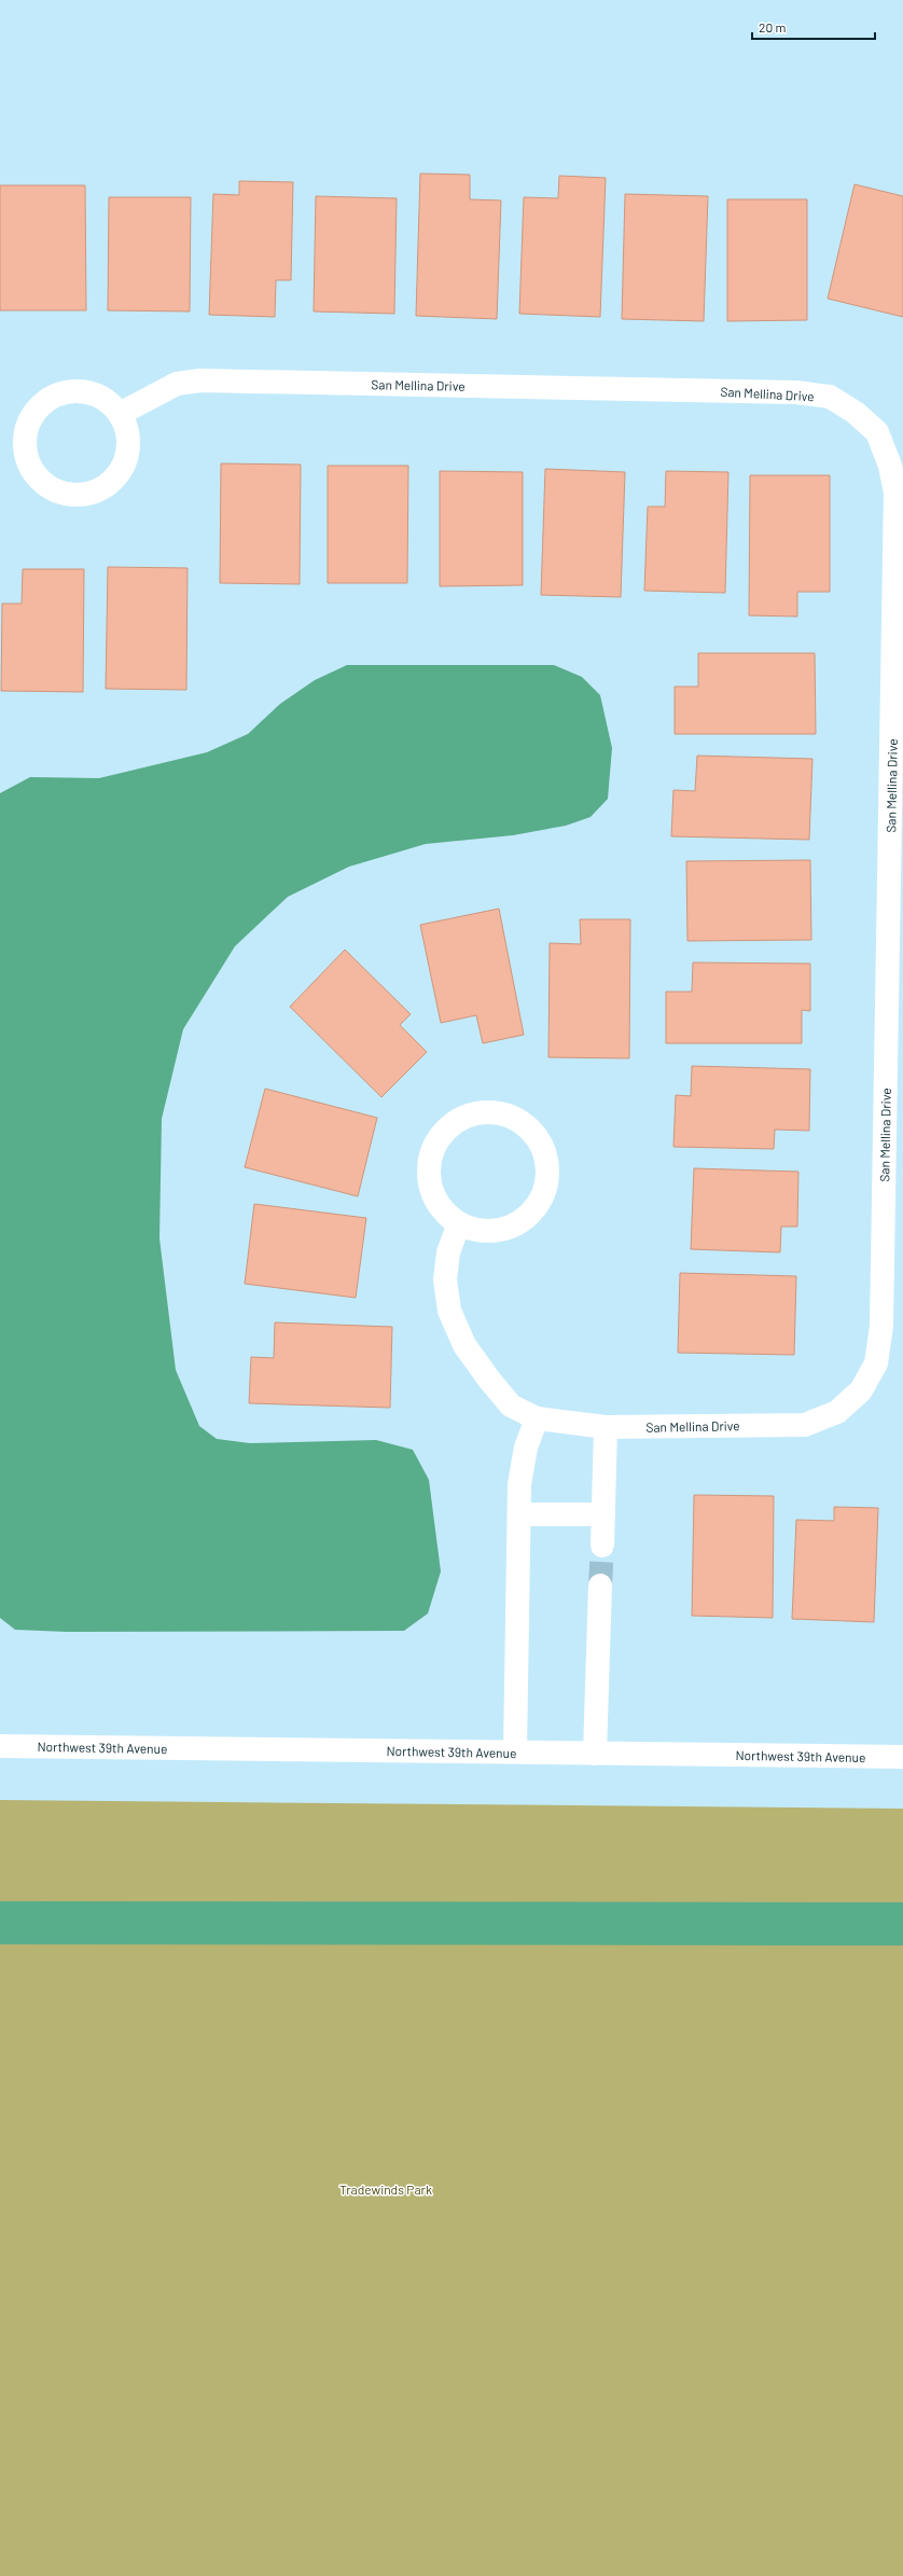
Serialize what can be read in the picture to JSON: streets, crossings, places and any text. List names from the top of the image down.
{
  "streets": {
    "street": ["San Mellina Drive", "Northwest 39th Avenue"]
  },
  "parks": ["Tradewinds Park"],
  "scale_bar": "20 m"
}
